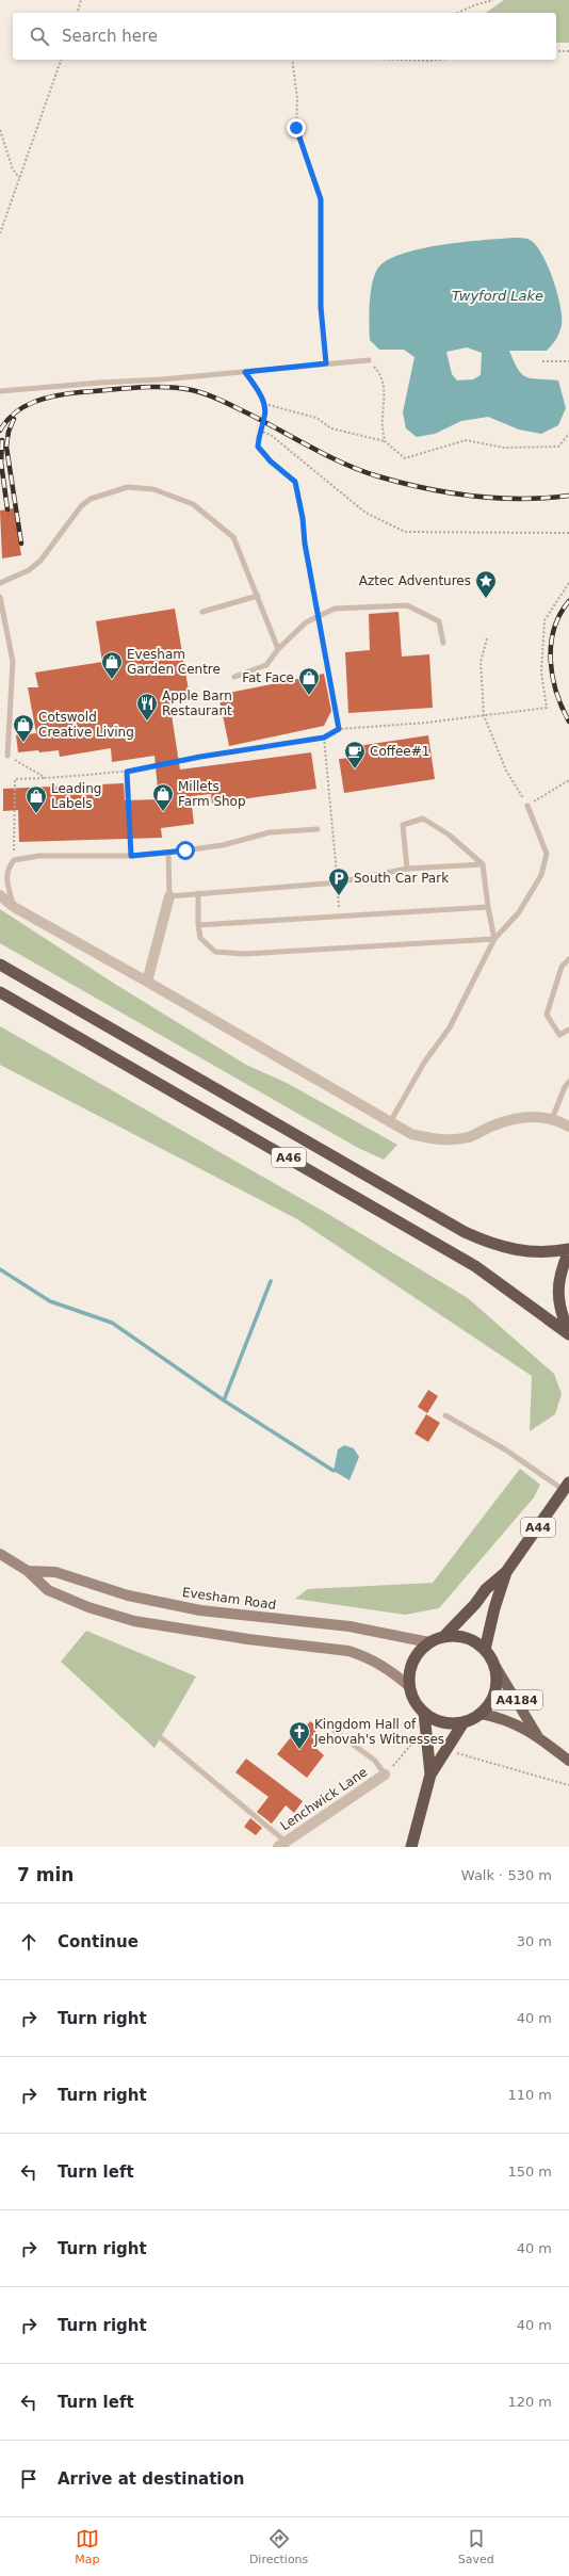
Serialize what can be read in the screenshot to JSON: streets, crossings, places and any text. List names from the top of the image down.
{
  "streets": {
    "highway": ["A46", "A44"],
    "main road": ["Evesham Road", "A4184"],
    "street": ["Lenchwick Lane"]
  },
  "crossings": [
    ["A44", "Evesham Road"],
    ["A44", "A4184"],
    ["Evesham Road", "A4184"]
  ],
  "water": ["Twyford Lake"],
  "places": {
    "place": ["Aztec Adventures"],
    "shop": [
      "Evesham Garden Centre",
      "Fat Face",
      "Cotswold Creative Living",
      "Millets Farm Shop",
      "Leading Labels"
    ],
    "restaurant": ["Apple Barn Restaurant"],
    "cafe": ["Coffee#1"],
    "parking": ["South Car Park"],
    "church": ["Kingdom Hall of Jehovah's Witnesses"]
  },
  "page": {
    "search": "Search here",
    "heading": ["7 min", "Walk · 530 m"],
    "list": [
      ["Continue", "30 m"],
      ["Turn right", "40 m"],
      ["Turn right", "110 m"],
      ["Turn left", "150 m"],
      ["Turn right", "40 m"],
      ["Turn right", "40 m"],
      ["Turn left", "120 m"],
      "Arrive at destination"
    ],
    "nav": ["Map", "Directions", "Saved"]
  }
}
